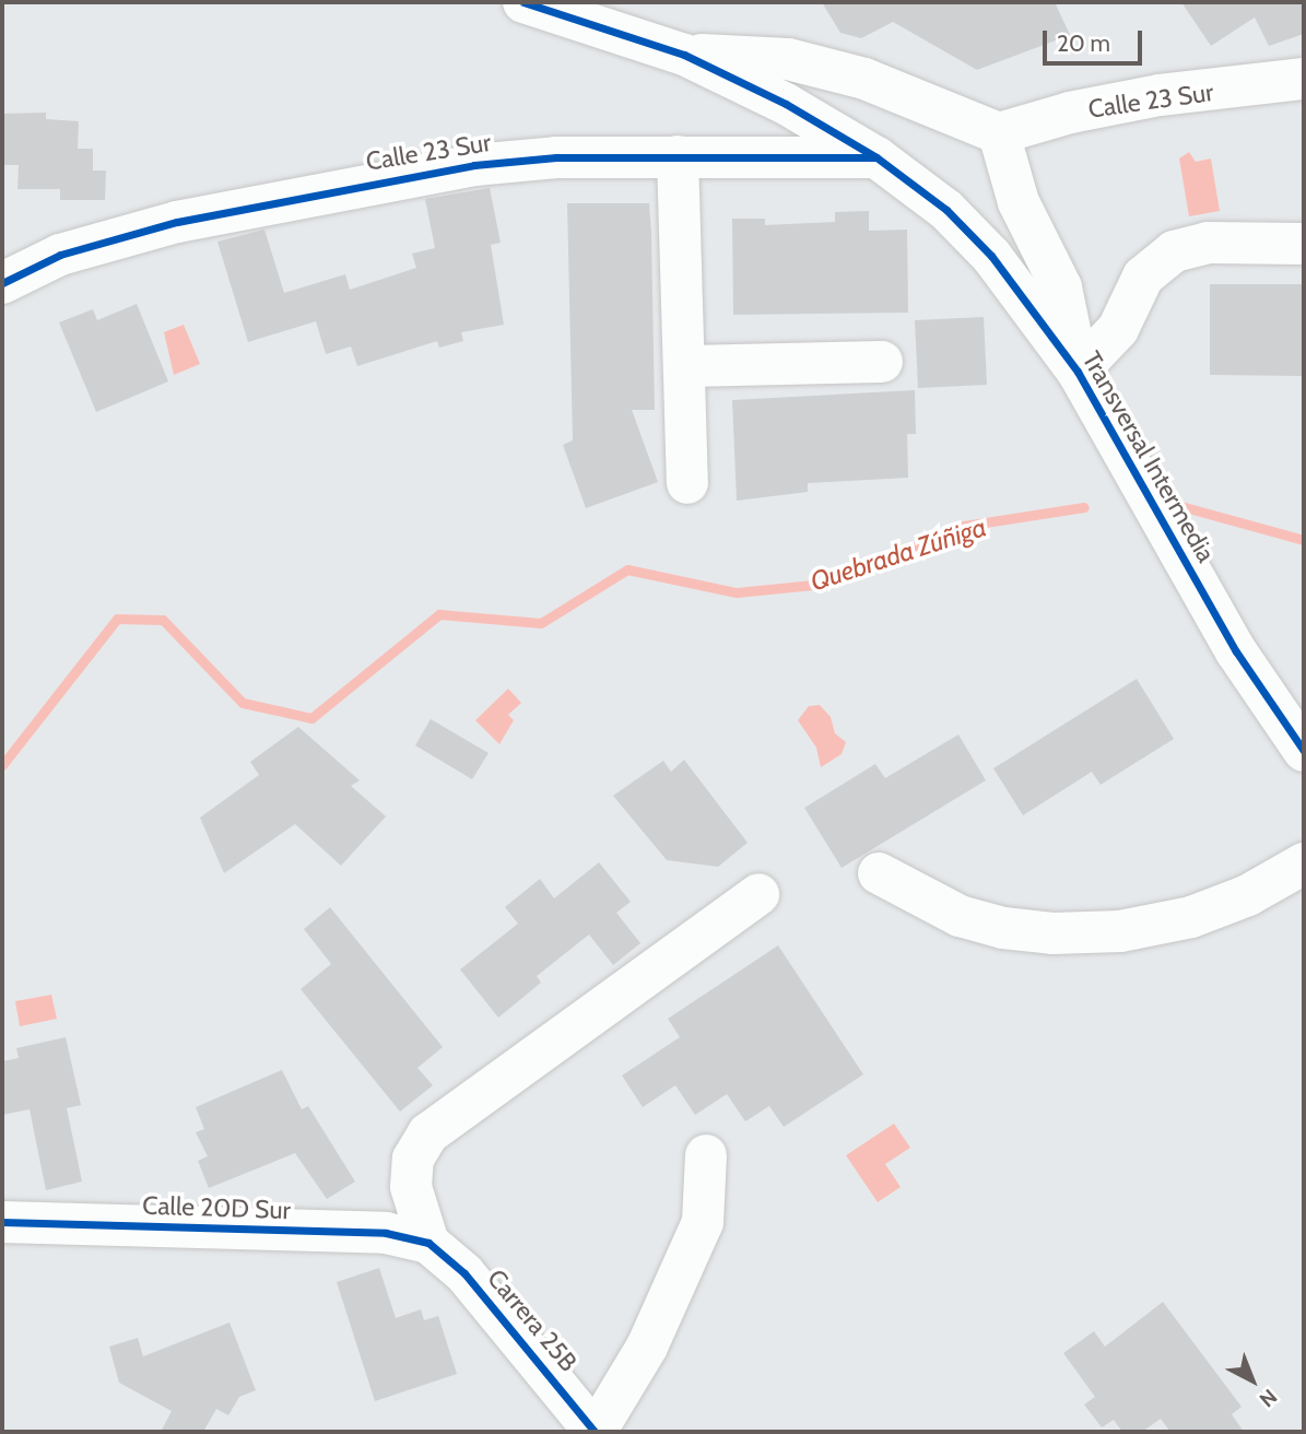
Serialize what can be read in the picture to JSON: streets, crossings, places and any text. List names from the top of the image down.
{
  "streets": {
    "street": [
      "Calle 23 Sur",
      "Transversal Intermedia",
      "Calle 20D Sur",
      "Carrera 25B"
    ]
  },
  "crossings": [
    ["Calle 23 Sur", "Transversal Intermedia"],
    ["Calle 20D Sur", "Carrera 25B"]
  ],
  "water": ["Quebrada Zúñiga"],
  "scale_bar": "20 m",
  "north": "bottom right"
}
